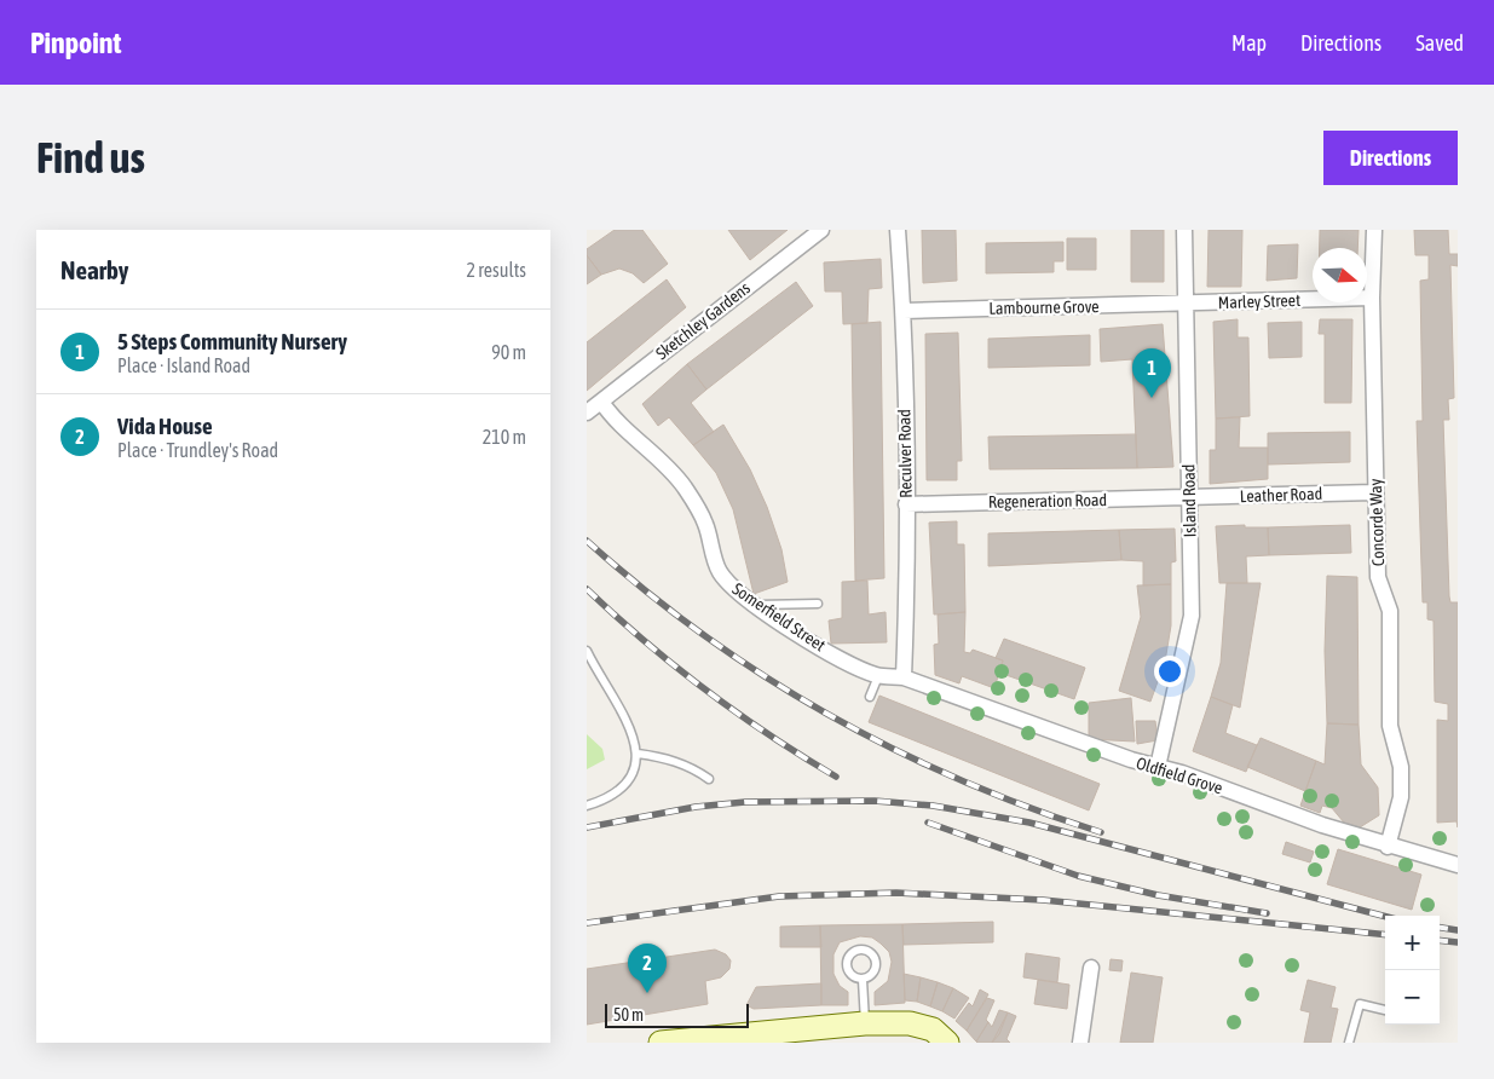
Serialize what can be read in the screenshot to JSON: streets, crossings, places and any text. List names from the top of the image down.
{
  "streets": {
    "street": [
      "Marley Street",
      "Lambourne Grove",
      "Sketchley Gardens",
      "Reculver Road",
      "Leather Road",
      "Regeneration Road",
      "Island Road",
      "Concorde Way",
      "Somerfield Street",
      "Oldfield Grove"
    ]
  },
  "crossings": [
    ["Marley Street", "Lambourne Grove"],
    ["Marley Street", "Island Road"],
    ["Marley Street", "Concorde Way"],
    ["Lambourne Grove", "Reculver Road"],
    ["Lambourne Grove", "Island Road"],
    ["Sketchley Gardens", "Somerfield Street"],
    ["Reculver Road", "Regeneration Road"],
    ["Reculver Road", "Somerfield Street"],
    ["Reculver Road", "Oldfield Grove"],
    ["Leather Road", "Regeneration Road"],
    ["Leather Road", "Island Road"],
    ["Leather Road", "Concorde Way"],
    ["Regeneration Road", "Island Road"],
    ["Island Road", "Oldfield Grove"],
    ["Concorde Way", "Oldfield Grove"],
    ["Somerfield Street", "Oldfield Grove"]
  ],
  "scale_bar": "50 m",
  "north": "right",
  "page": {
    "header": "Pinpoint",
    "nav": ["Map", "Directions", "Saved"],
    "buttons": "Directions",
    "title": "Find us",
    "heading": ["Nearby", "2 results"],
    "list": [
      {
        "mark": "1",
        "name": "5 Steps Community Nursery",
        "note": "Place · Island Road",
        "value": "90 m"
      },
      {
        "mark": "2",
        "name": "Vida House",
        "note": "Place · Trundley's Road",
        "value": "210 m"
      }
    ],
    "pins": ["1", "2"],
    "map_buttons": ["+", "−"],
    "scale": "50 m"
  }
}
